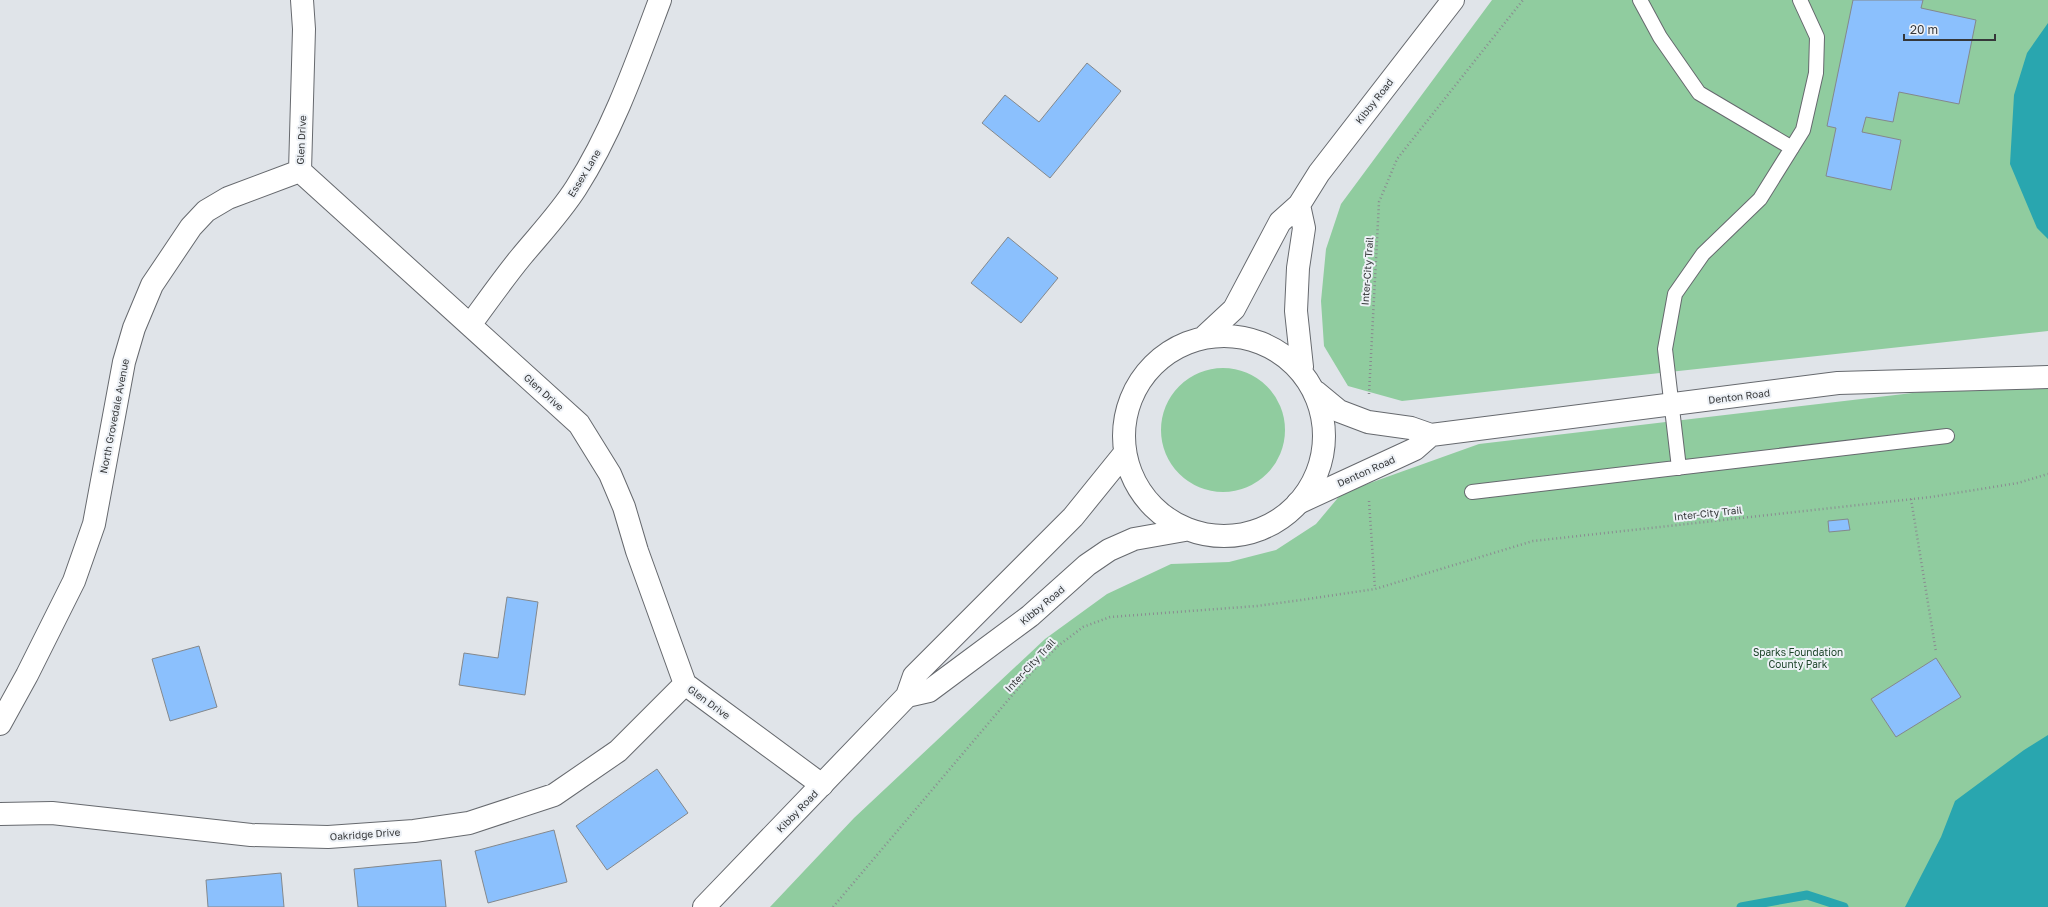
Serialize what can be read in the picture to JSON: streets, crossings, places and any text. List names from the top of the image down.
{
  "streets": {
    "street": [
      "Kibby Road",
      "Glen Drive",
      "Essex Lane",
      "Denton Road",
      "North Grovedale Avenue",
      "Oakridge Drive"
    ],
    "path": ["Inter-City Trail"]
  },
  "crossings": [
    ["Kibby Road", "Glen Drive"],
    ["Glen Drive", "Essex Lane"],
    ["Glen Drive", "North Grovedale Avenue"],
    ["Glen Drive", "Oakridge Drive"],
    ["Inter-City Trail", "Denton Road"]
  ],
  "parks": ["Sparks Foundation County Park"],
  "scale_bar": "20 m"
}
